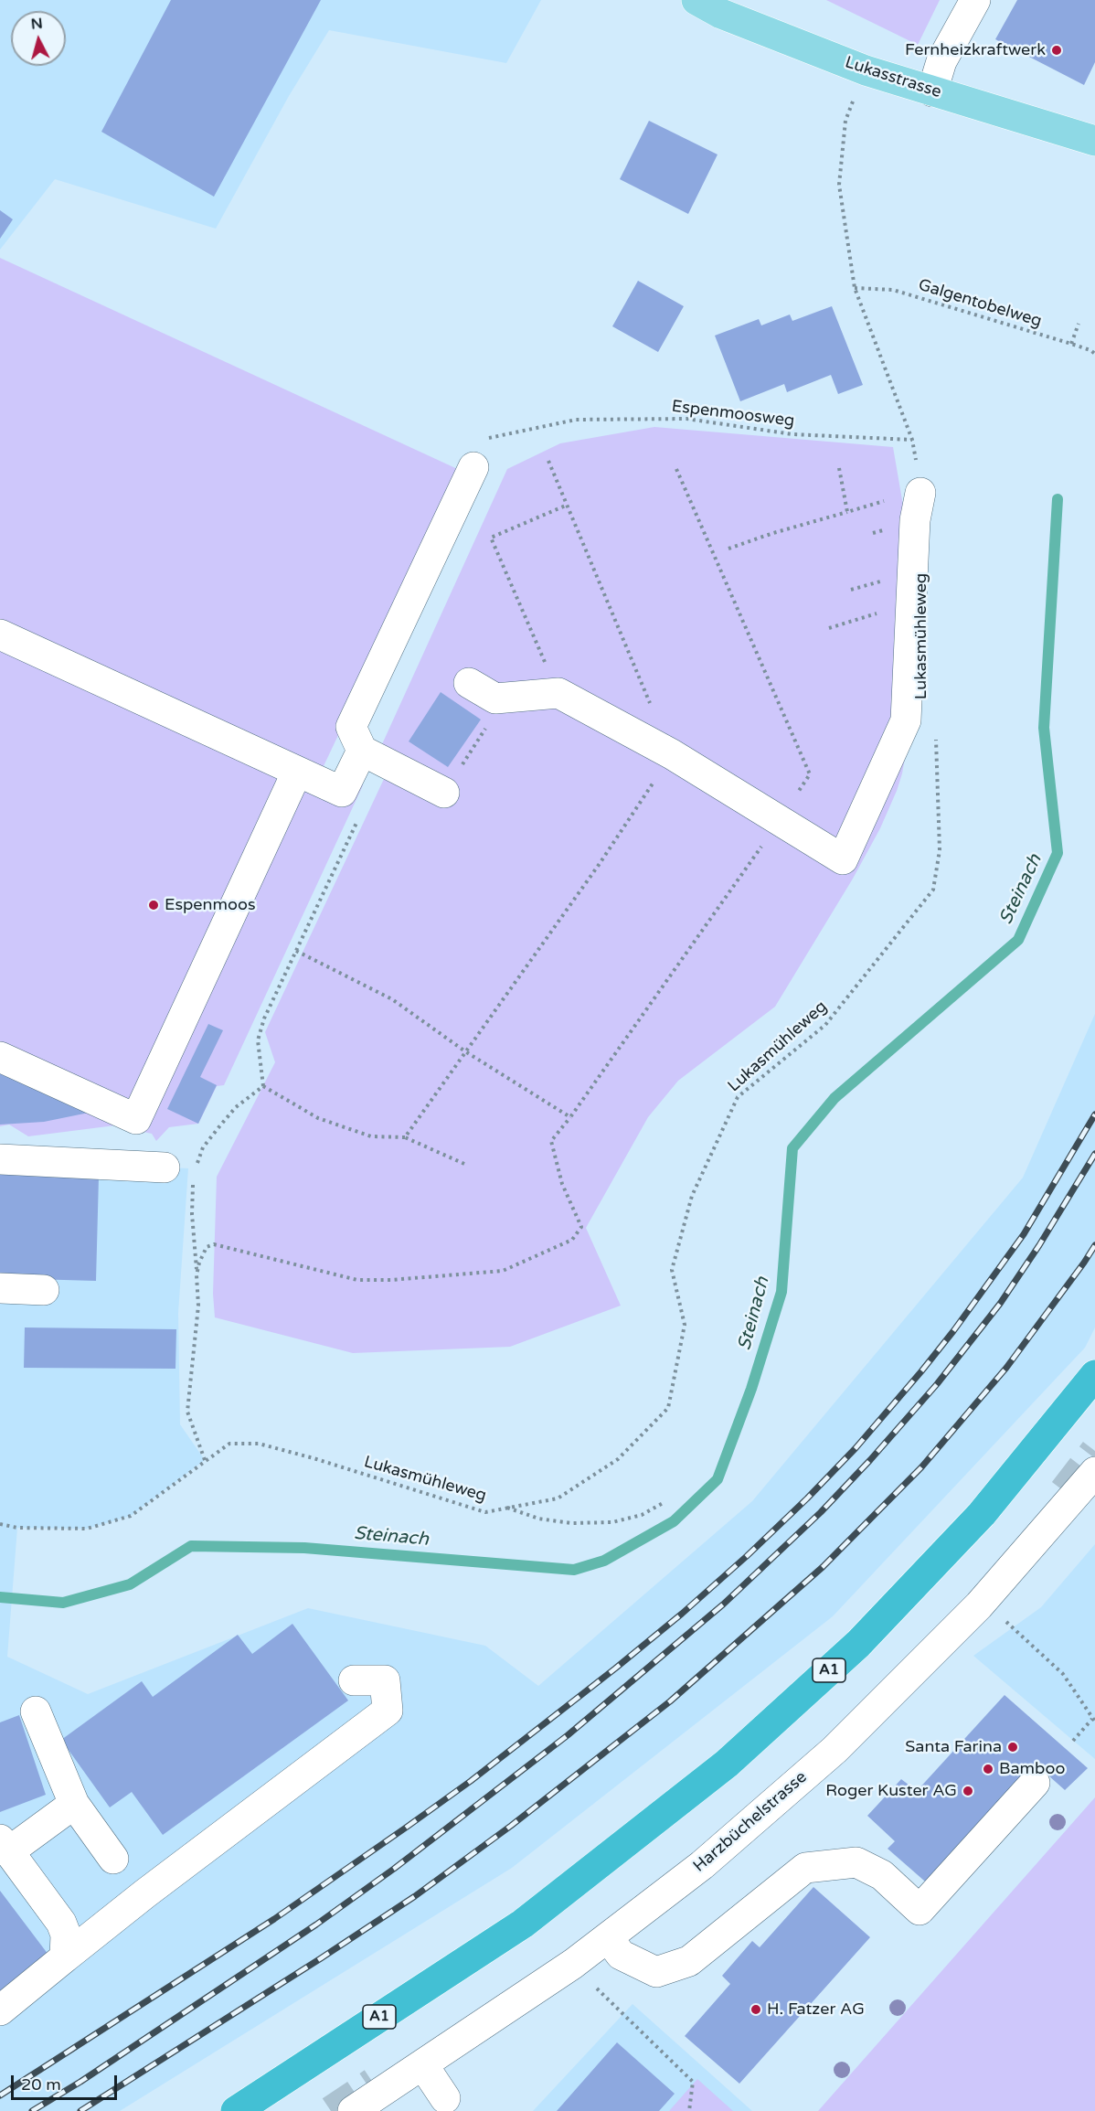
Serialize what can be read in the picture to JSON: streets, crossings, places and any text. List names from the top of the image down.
{
  "streets": {
    "highway": ["A1"],
    "main road": ["Lukasstrasse"],
    "street": ["Harzbüchelstrasse"],
    "path": ["Galgentobelweg", "Espenmoosweg", "Lukasmühleweg"]
  },
  "water": ["Steinach"],
  "places": [
    "Fernheizkraftwerk",
    "Espenmoos",
    "Santa Farina",
    "Bamboo",
    "Roger Kuster AG",
    "H. Fatzer AG"
  ],
  "scale_bar": "20 m",
  "north": "top"
}
